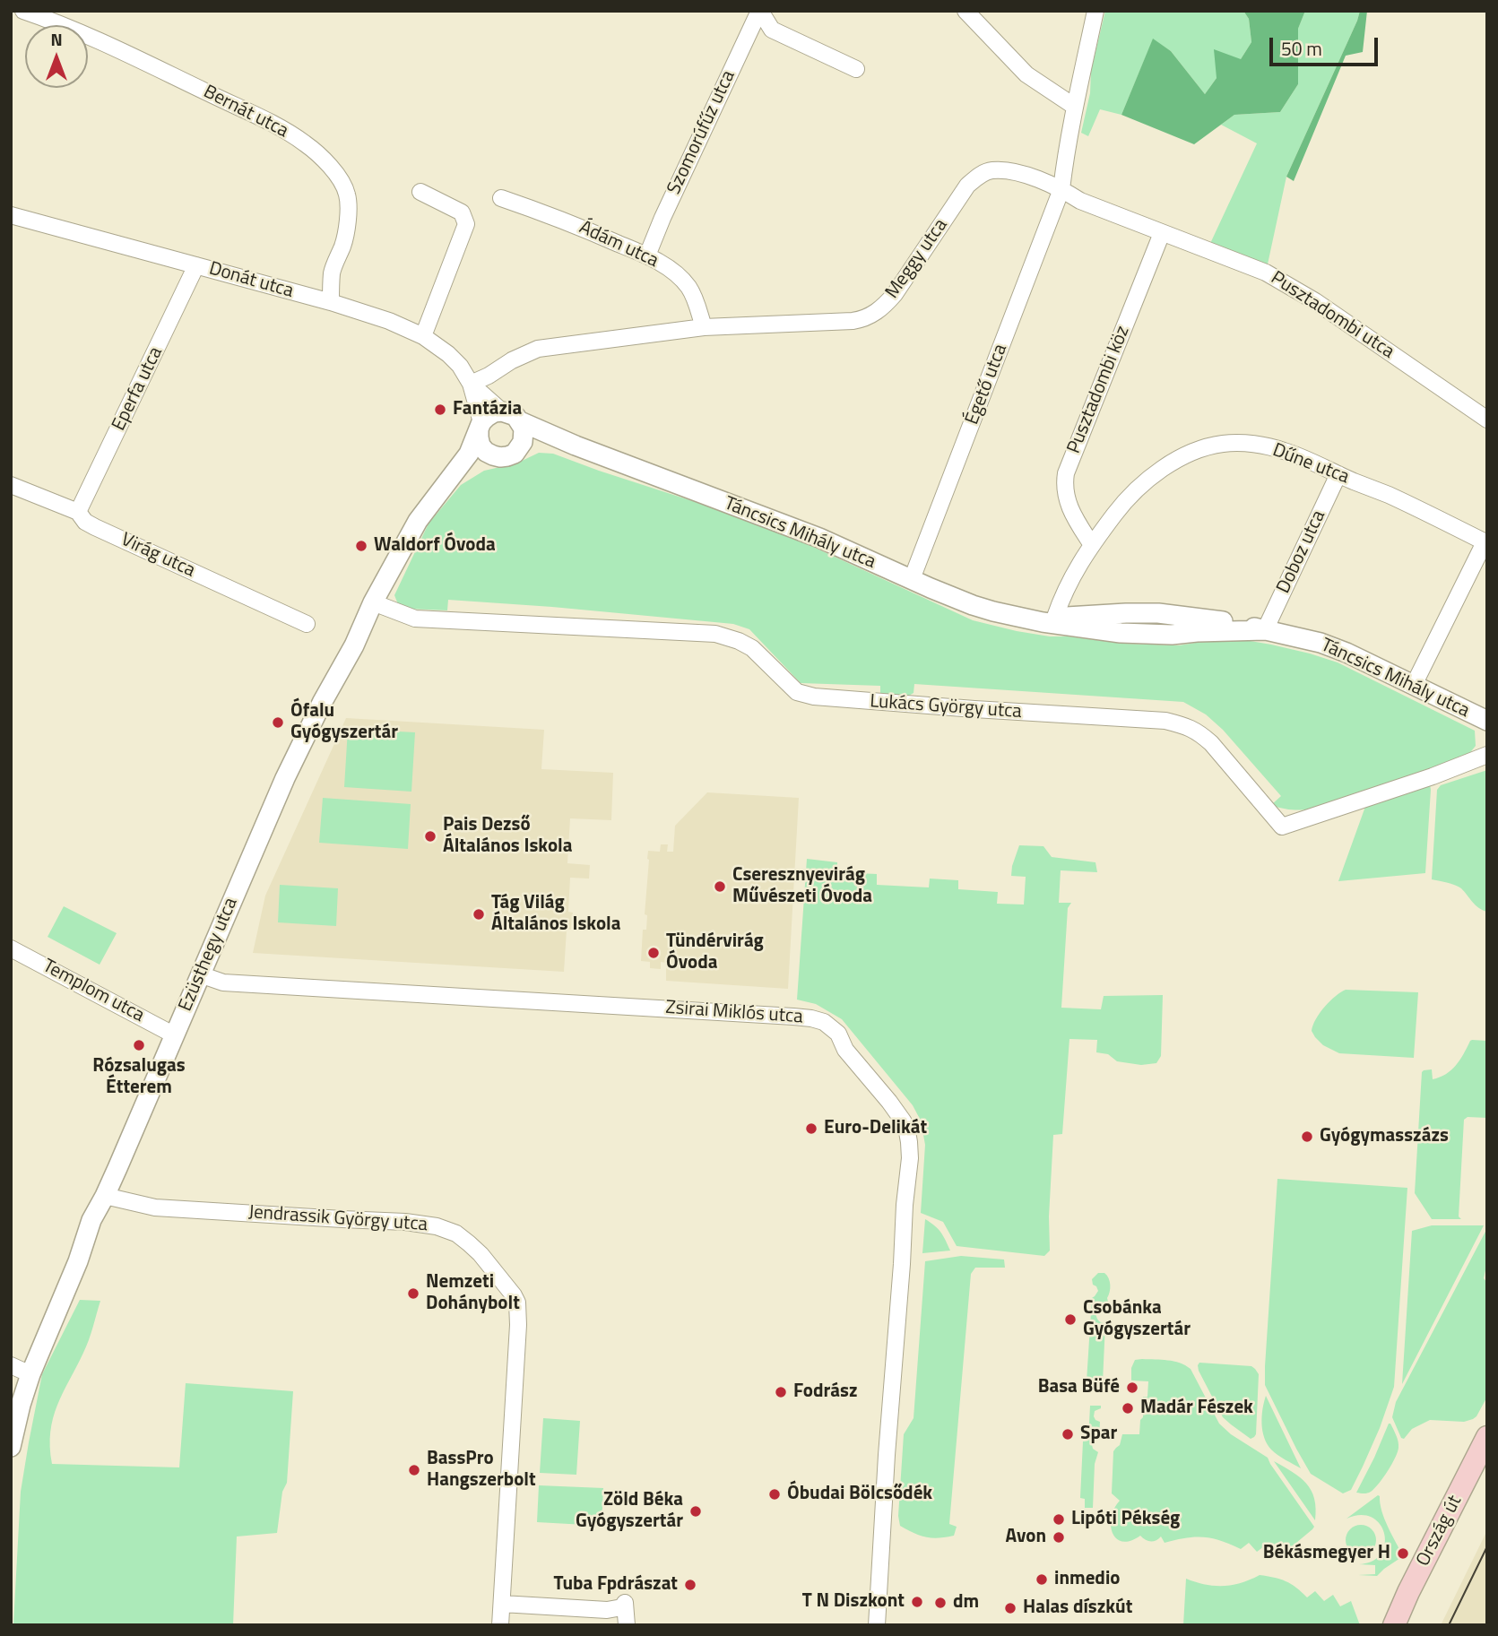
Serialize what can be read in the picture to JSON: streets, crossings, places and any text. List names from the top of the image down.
{
  "streets": {
    "main road": ["Ország út"],
    "street": [
      "Bernát utca",
      "Szomorúfűz utca",
      "Ádám utca",
      "Meggy utca",
      "Donát utca",
      "Pusztadombi utca",
      "Égető utca",
      "Eperfa utca",
      "Pusztadombi köz",
      "Dűne utca",
      "Táncsics Mihály utca",
      "Doboz utca",
      "Virág utca",
      "Lukács György utca",
      "Ezüsthegy utca",
      "Templom utca",
      "Zsirai Miklós utca",
      "Jendrassik György utca"
    ]
  },
  "crossings": [
    ["Bernát utca", "Donát utca"],
    ["Szomorúfűz utca", "Ádám utca"],
    ["Ádám utca", "Meggy utca"],
    ["Meggy utca", "Donát utca"],
    ["Meggy utca", "Pusztadombi utca"],
    ["Meggy utca", "Égető utca"],
    ["Donát utca", "Eperfa utca"],
    ["Donát utca", "Táncsics Mihály utca"],
    ["Donát utca", "Ezüsthegy utca"],
    ["Pusztadombi utca", "Égető utca"],
    ["Pusztadombi utca", "Pusztadombi köz"],
    ["Égető utca", "Táncsics Mihály utca"],
    ["Eperfa utca", "Virág utca"],
    ["Pusztadombi köz", "Dűne utca"],
    ["Dűne utca", "Táncsics Mihály utca"],
    ["Dűne utca", "Doboz utca"],
    ["Táncsics Mihály utca", "Doboz utca"],
    ["Táncsics Mihály utca", "Ezüsthegy utca"],
    ["Lukács György utca", "Ezüsthegy utca"],
    ["Ezüsthegy utca", "Templom utca"],
    ["Ezüsthegy utca", "Zsirai Miklós utca"],
    ["Ezüsthegy utca", "Jendrassik György utca"]
  ],
  "places": [
    "Fantázia",
    "Waldorf Óvoda",
    "Ófalu Gyógyszertár",
    "Pais Dezső Általános Iskola",
    "Cseresznyevirág Művészeti Óvoda",
    "Tág Világ Általános Iskola",
    "Tündérvirág Óvoda",
    "Rózsalugas Étterem",
    "Euro-Delikát",
    "Gyógymasszázs",
    "Nemzeti Dohánybolt",
    "Csobánka Gyógyszertár",
    "Basa Büfé",
    "Fodrász",
    "Madár Fészek",
    "Spar",
    "BassPro Hangszerbolt",
    "Óbudai Bölcsődék",
    "Zöld Béka Gyógyszertár",
    "Lipóti Pékség",
    "Avon",
    "Békásmegyer H",
    "inmedio",
    "Tuba Fpdrászat",
    "T N Diszkont",
    "dm",
    "Halas díszkút"
  ],
  "scale_bar": "50 m",
  "north": "top"
}
